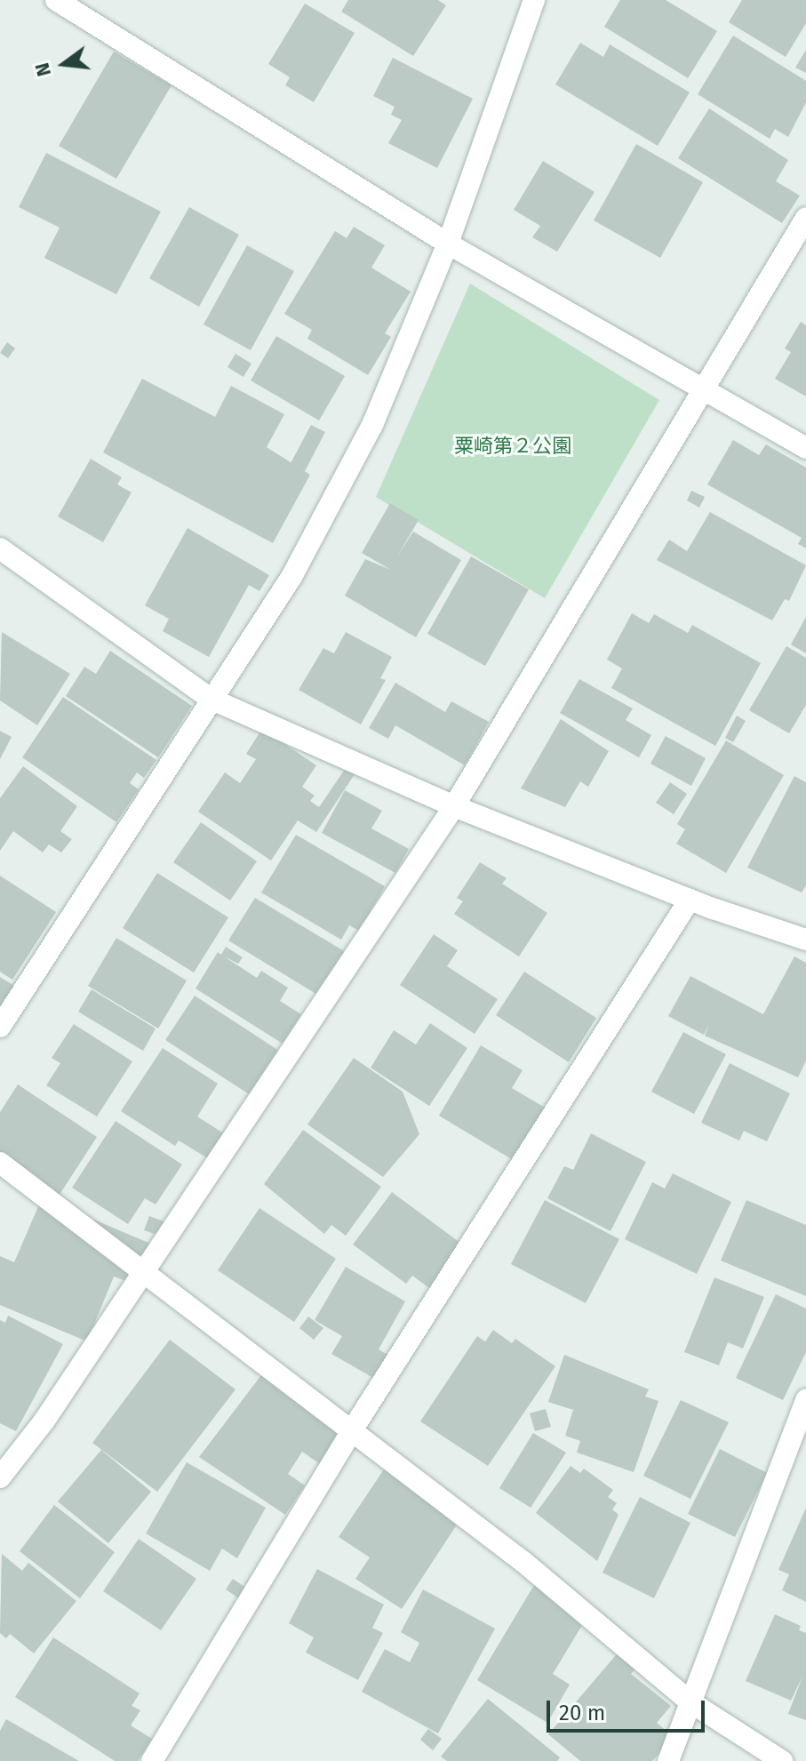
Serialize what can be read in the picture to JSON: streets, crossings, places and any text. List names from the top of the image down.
{
  "parks": ["粟崎第２公園"],
  "scale_bar": "20 m",
  "north": "left"
}
